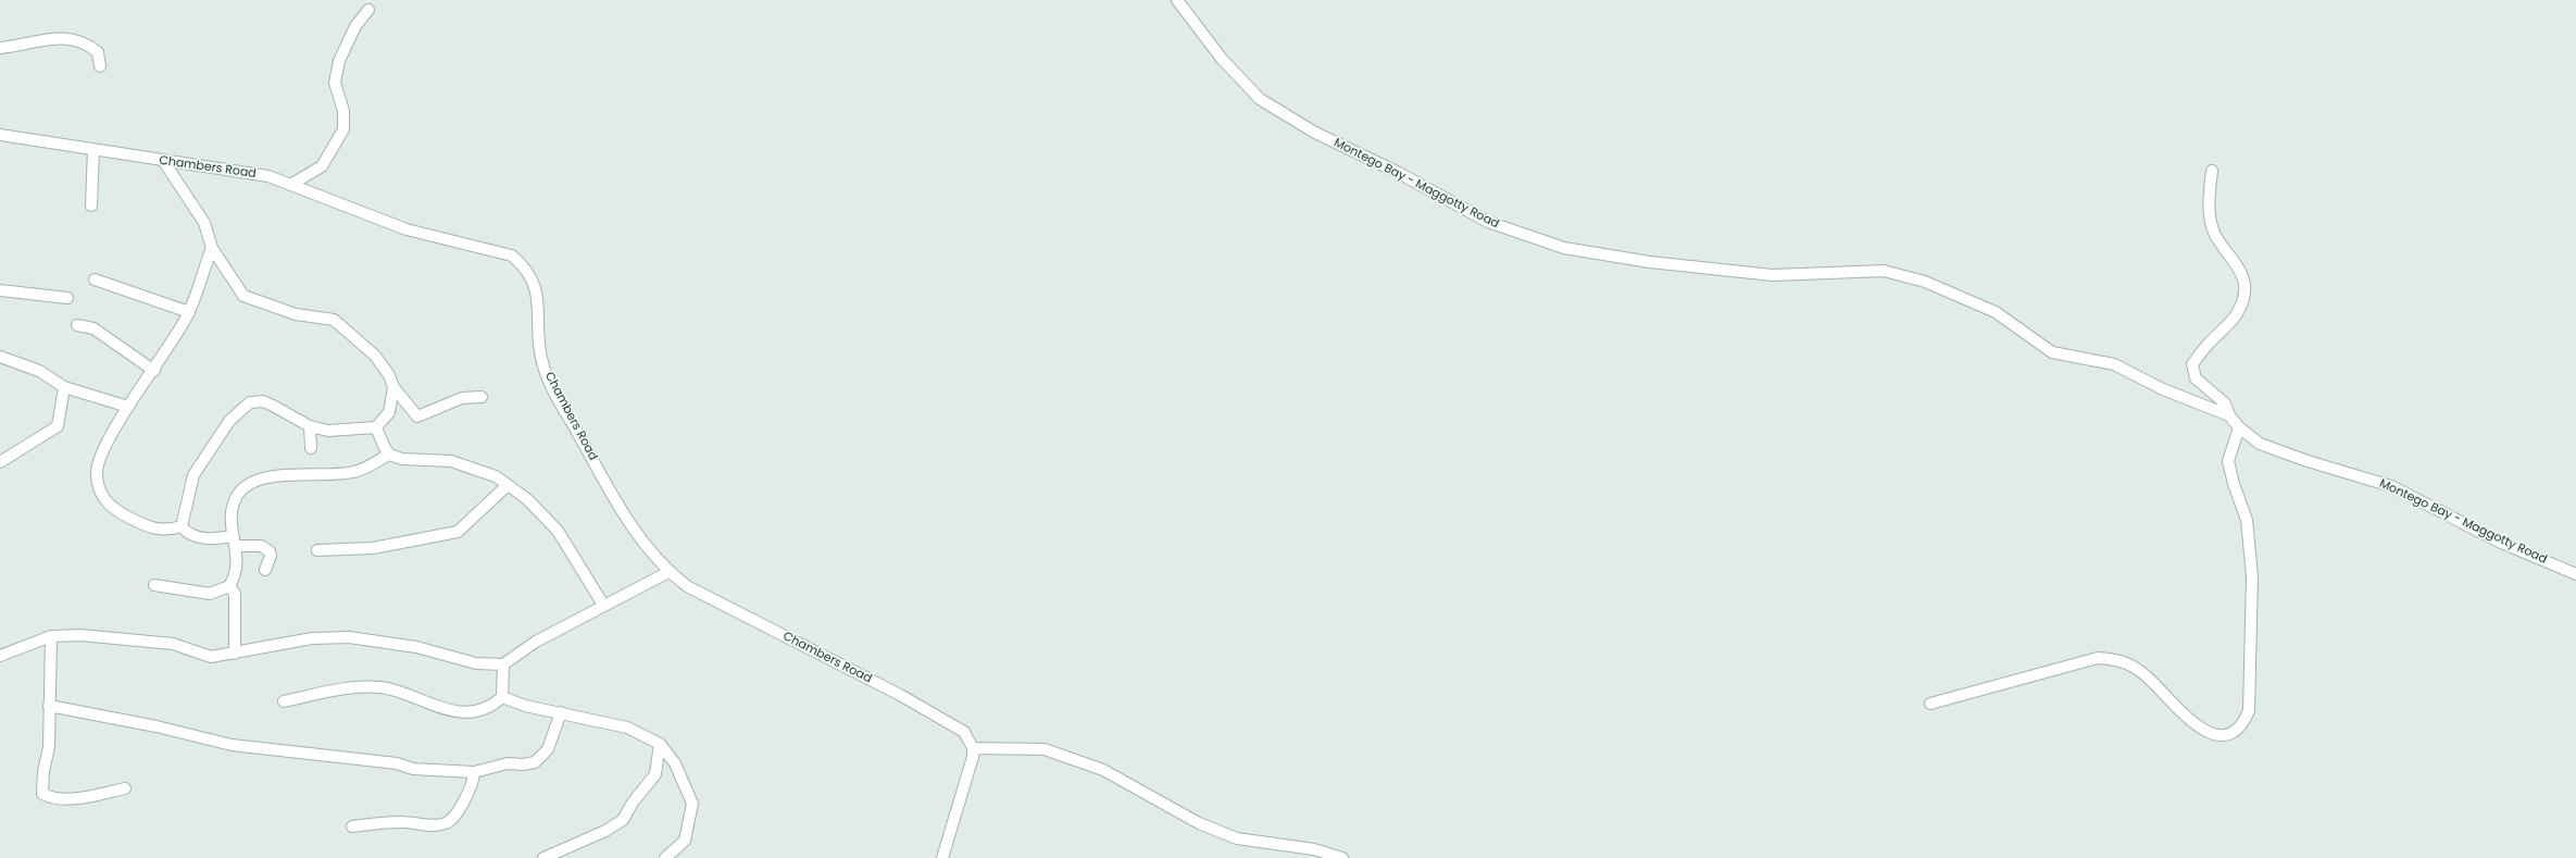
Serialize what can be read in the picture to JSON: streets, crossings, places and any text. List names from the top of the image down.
{
  "streets": {
    "street": ["Chambers Road", "Montego Bay - Maggotty Road"]
  }
}
